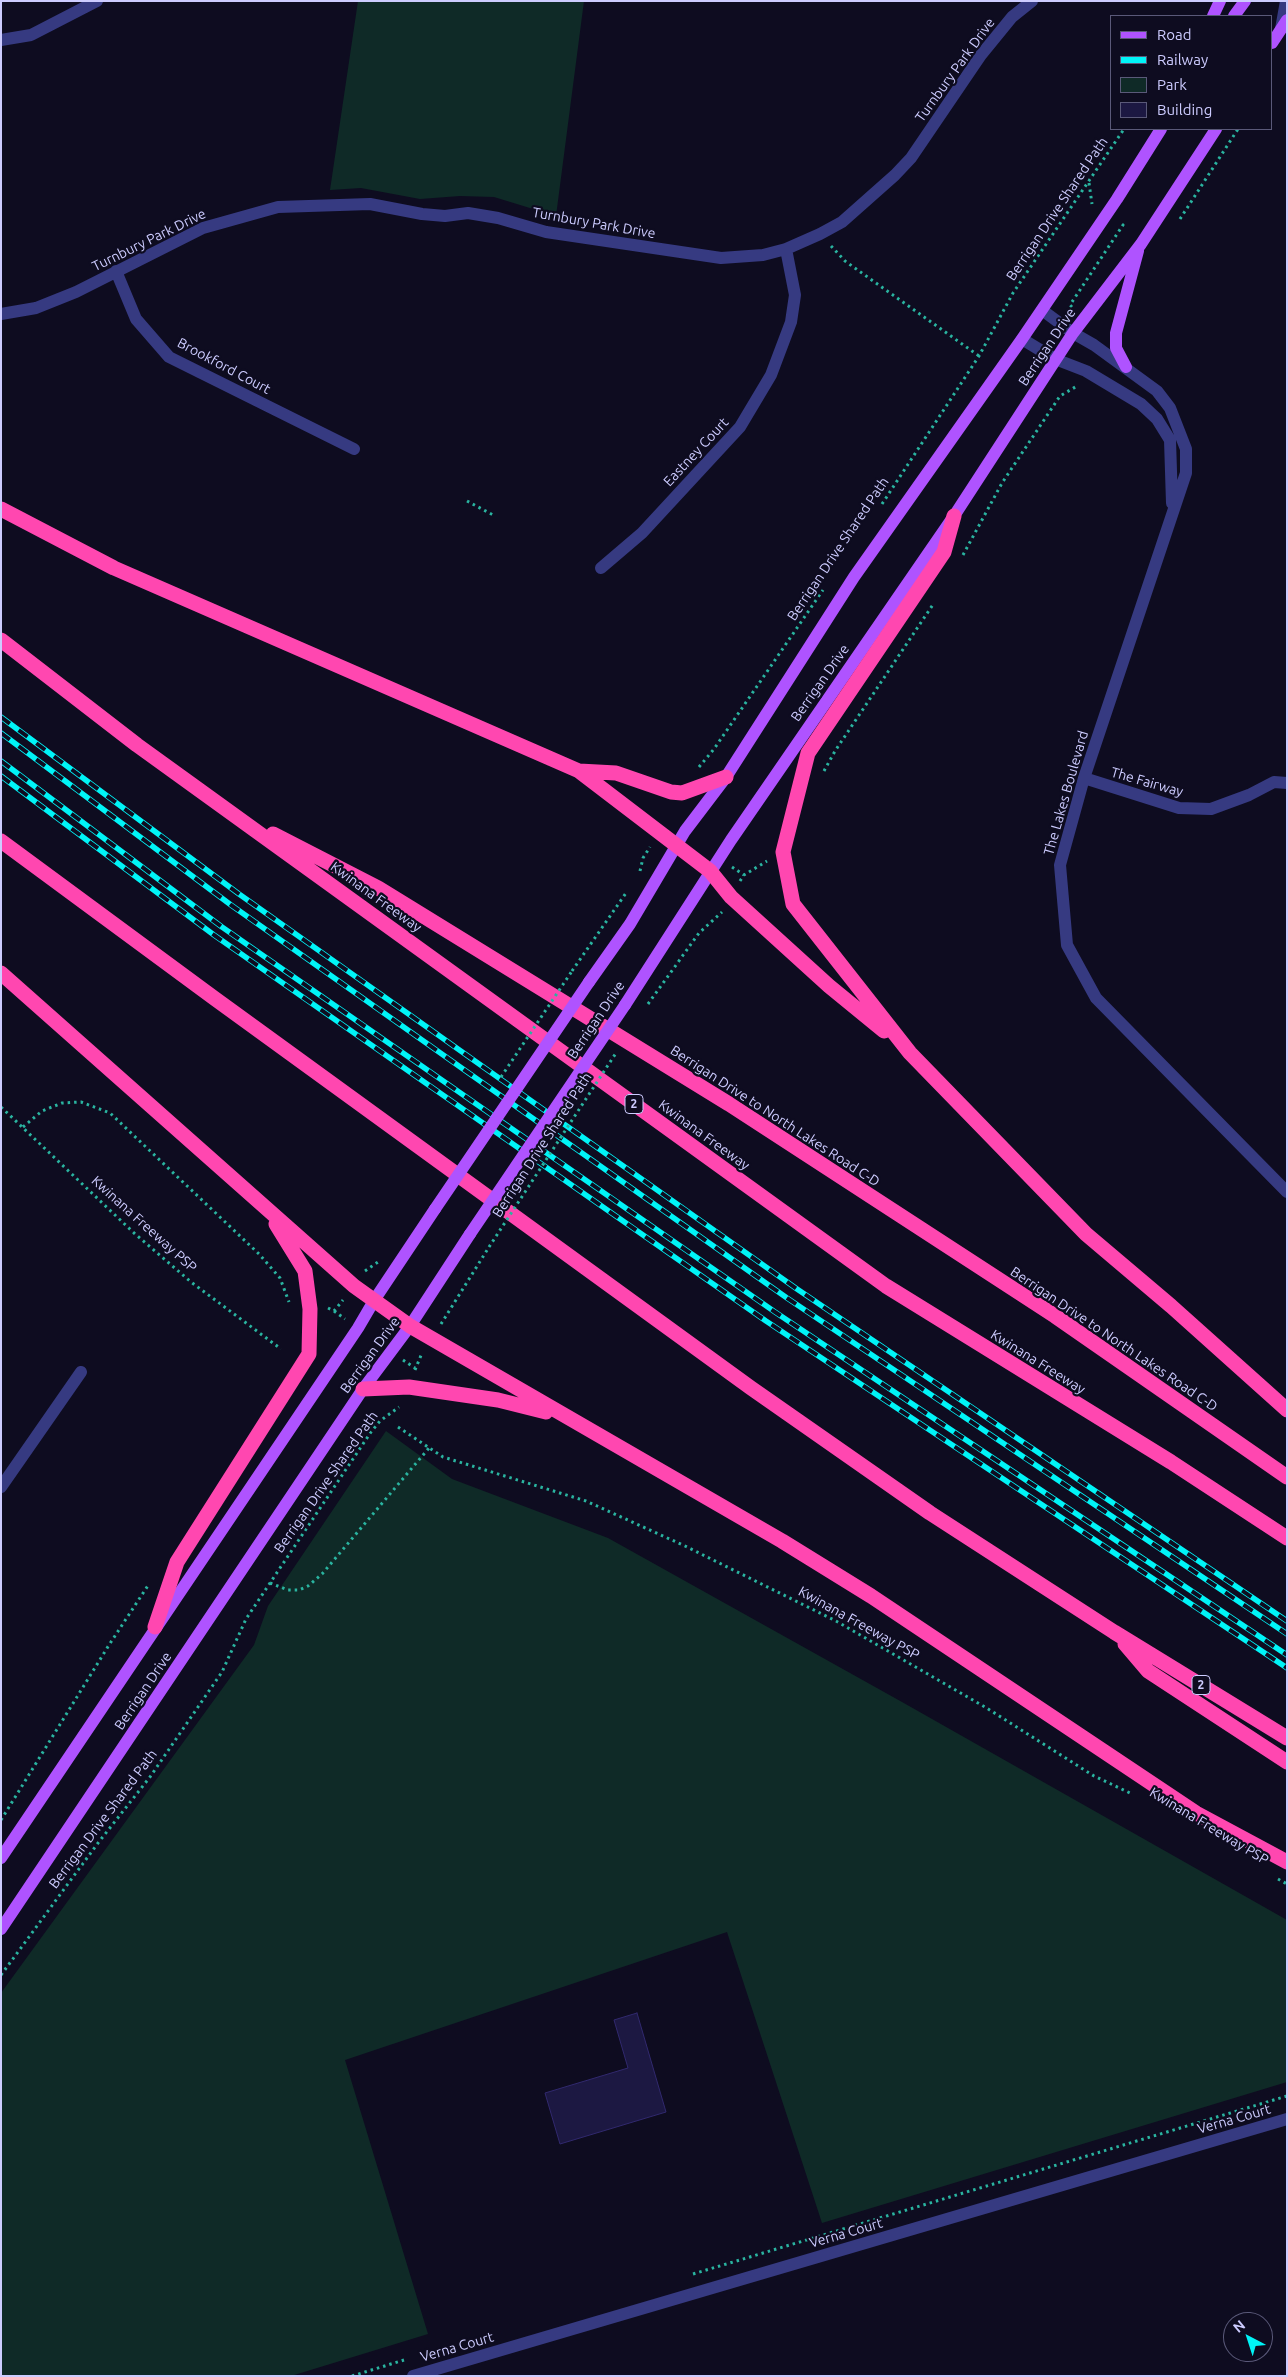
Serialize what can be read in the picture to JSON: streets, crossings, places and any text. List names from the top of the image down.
{
  "streets": {
    "highway": ["Kwinana Freeway", "2", "Berrigan Drive to North Lakes Road C-D"],
    "main road": ["Berrigan Drive"],
    "street": [
      "Turnbury Park Drive",
      "Brookford Court",
      "Eastney Court",
      "The Fairway",
      "The Lakes Boulevard",
      "Verna Court"
    ],
    "path": ["Berrigan Drive Shared Path", "Kwinana Freeway PSP"]
  },
  "crossings": [
    ["Turnbury Park Drive", "Brookford Court"],
    ["Turnbury Park Drive", "Eastney Court"],
    ["Berrigan Drive", "The Lakes Boulevard"],
    ["The Fairway", "The Lakes Boulevard"],
    ["Kwinana Freeway", "Berrigan Drive to North Lakes Road C-D"]
  ],
  "legend": [
    "Road",
    "Railway",
    "Park",
    "Building"
  ],
  "north": "top left"
}
